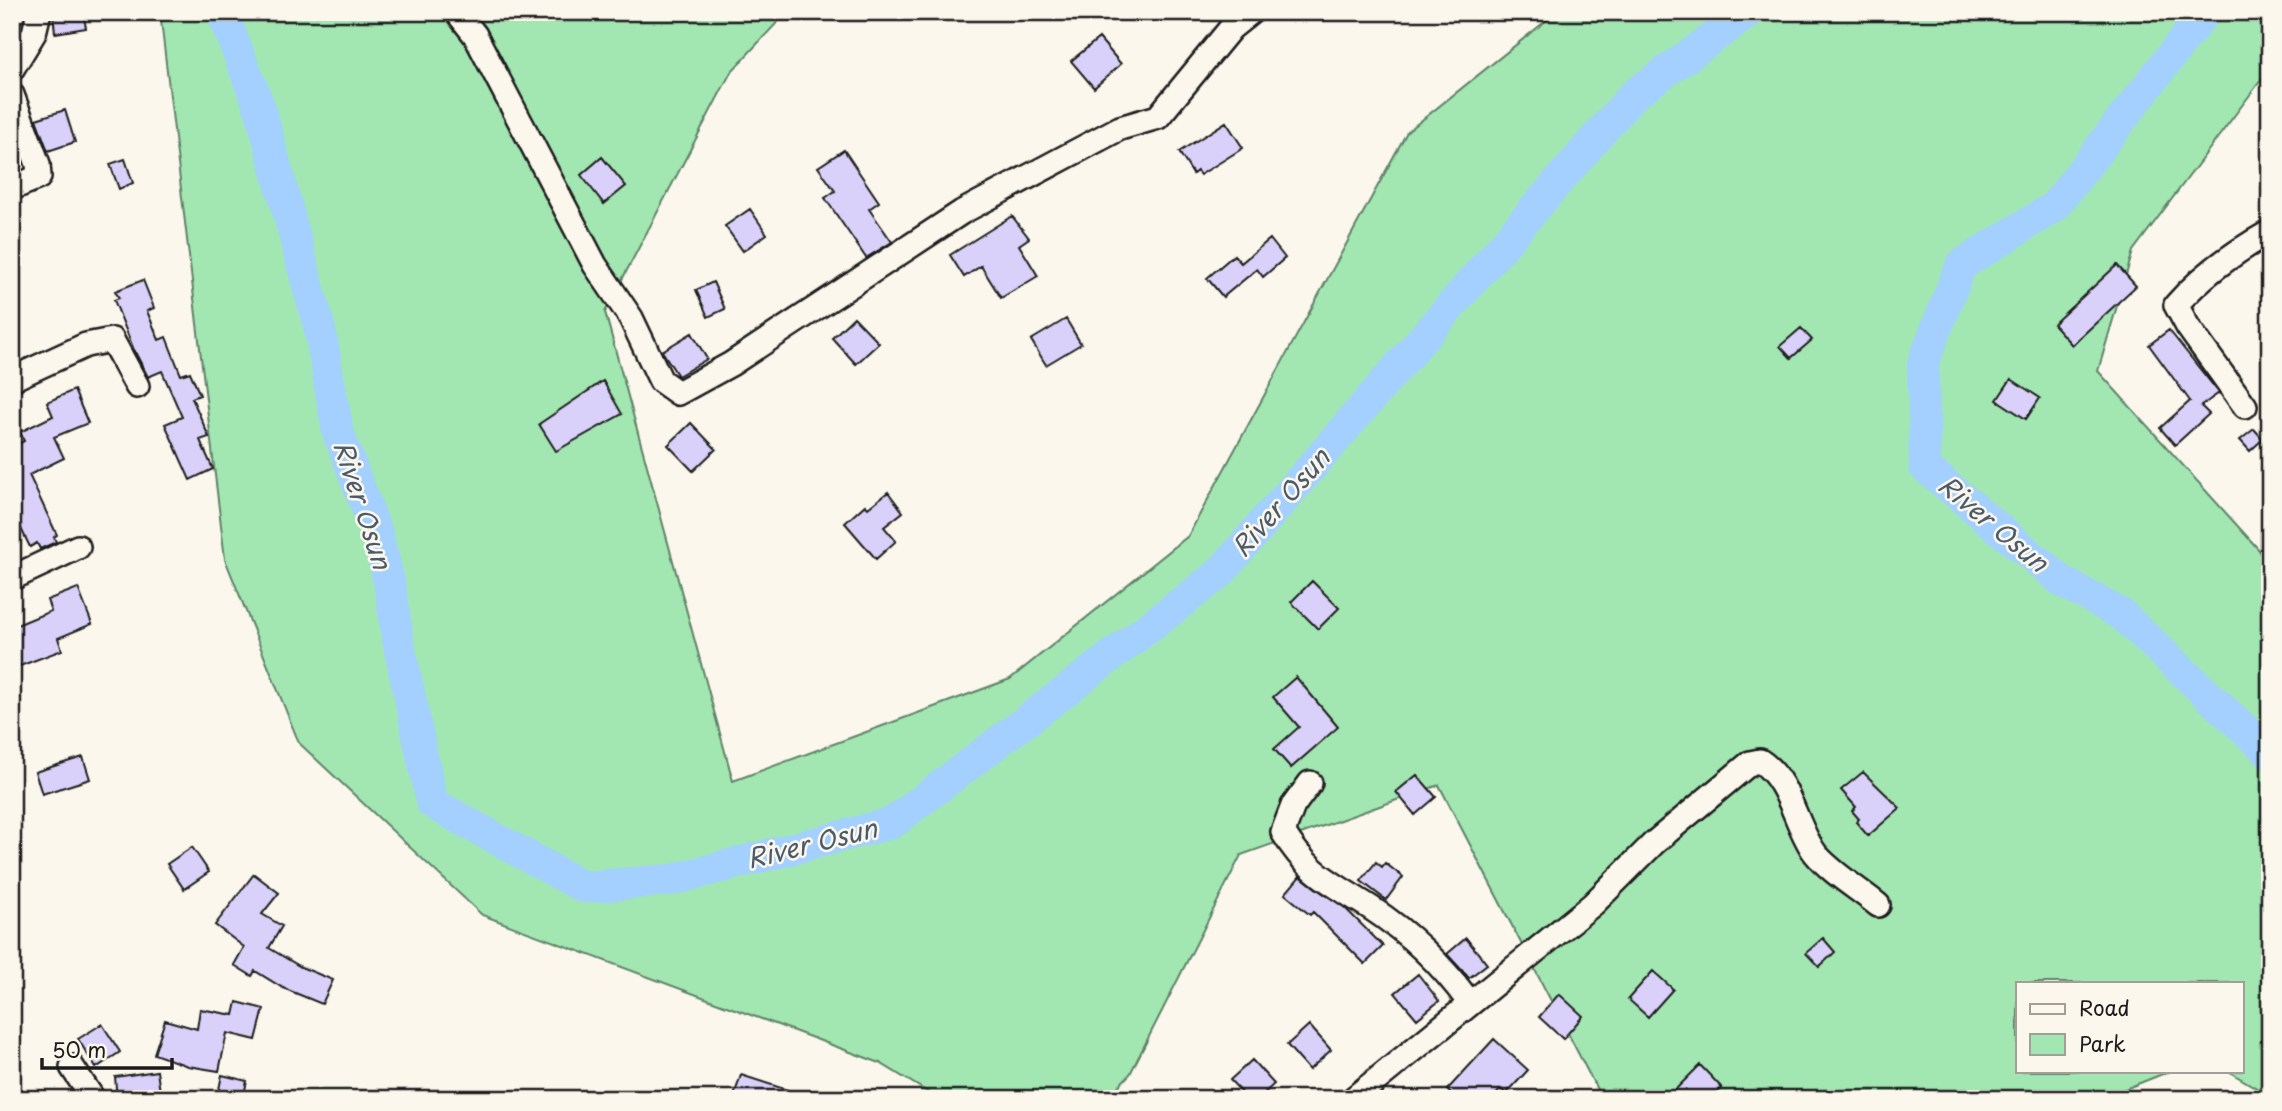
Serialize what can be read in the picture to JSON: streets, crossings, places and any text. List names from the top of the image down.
{
  "water": ["River Osun"],
  "legend": ["Road", "Park"],
  "scale_bar": "50 m"
}
